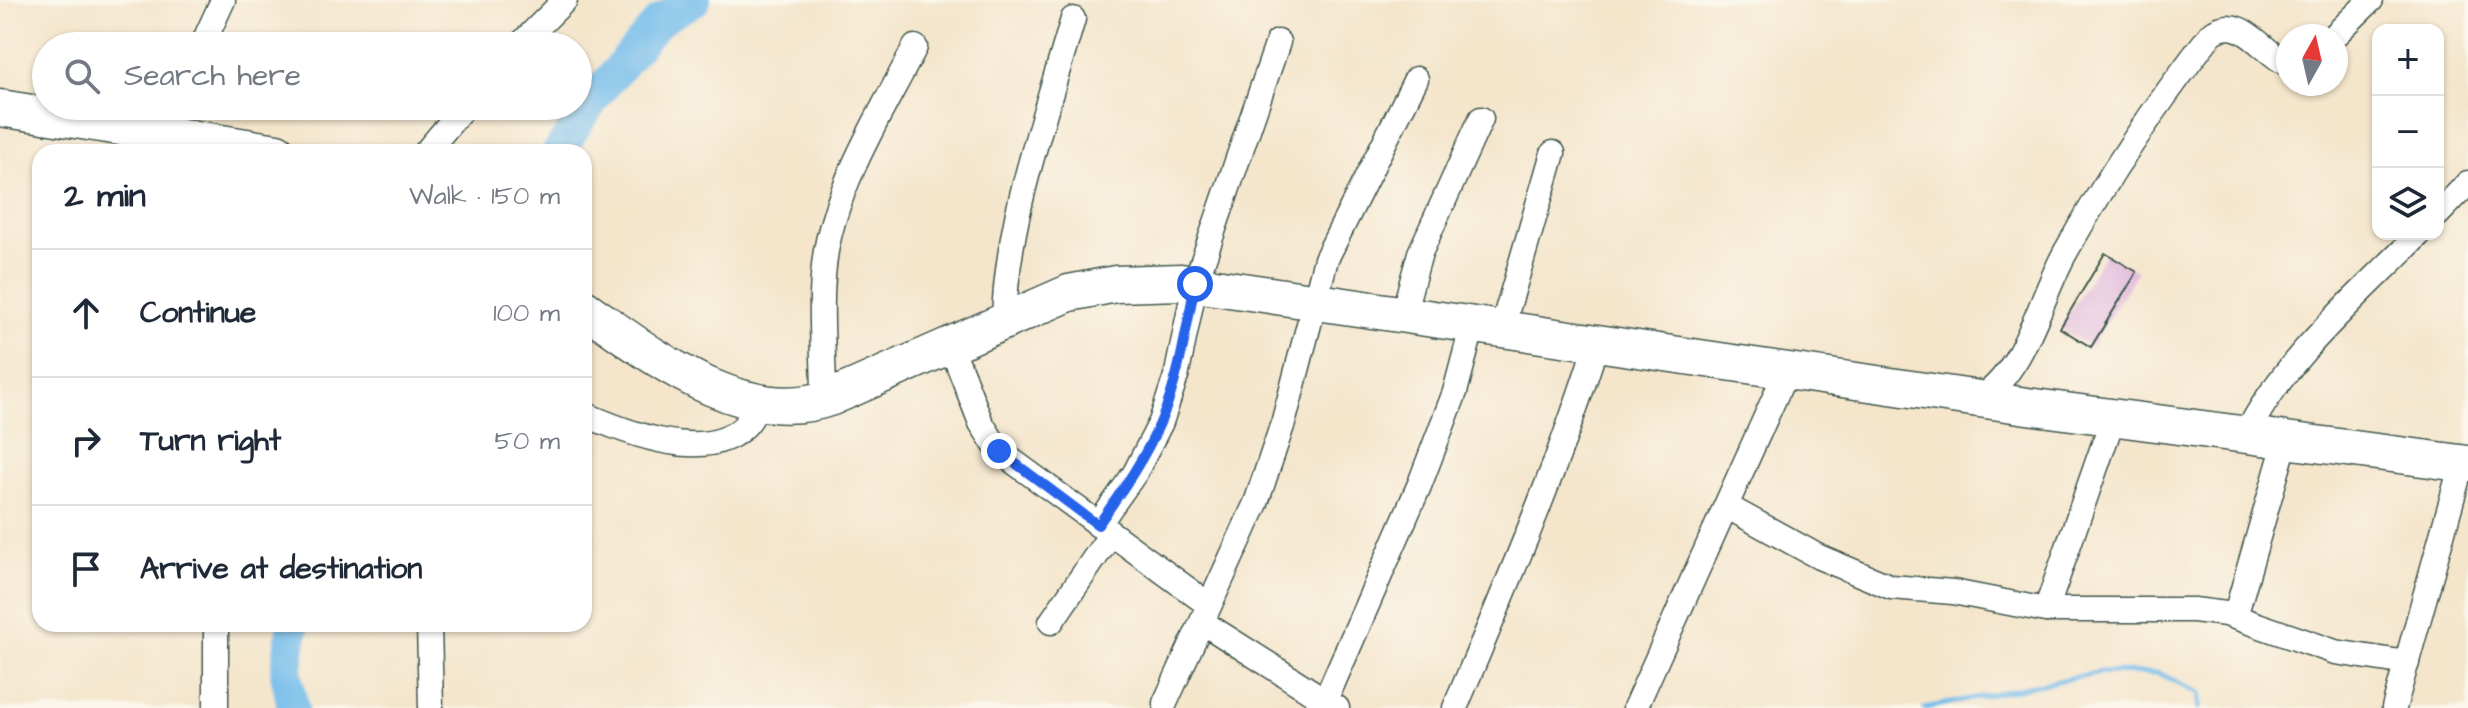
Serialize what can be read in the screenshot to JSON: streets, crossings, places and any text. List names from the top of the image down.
{
  "north": "top",
  "page": {
    "map_buttons": ["+", "−"],
    "search": "Search here",
    "heading": ["2 min", "Walk · 150 m"],
    "list": [
      ["Continue", "100 m"],
      ["Turn right", "50 m"],
      "Arrive at destination"
    ]
  }
}
